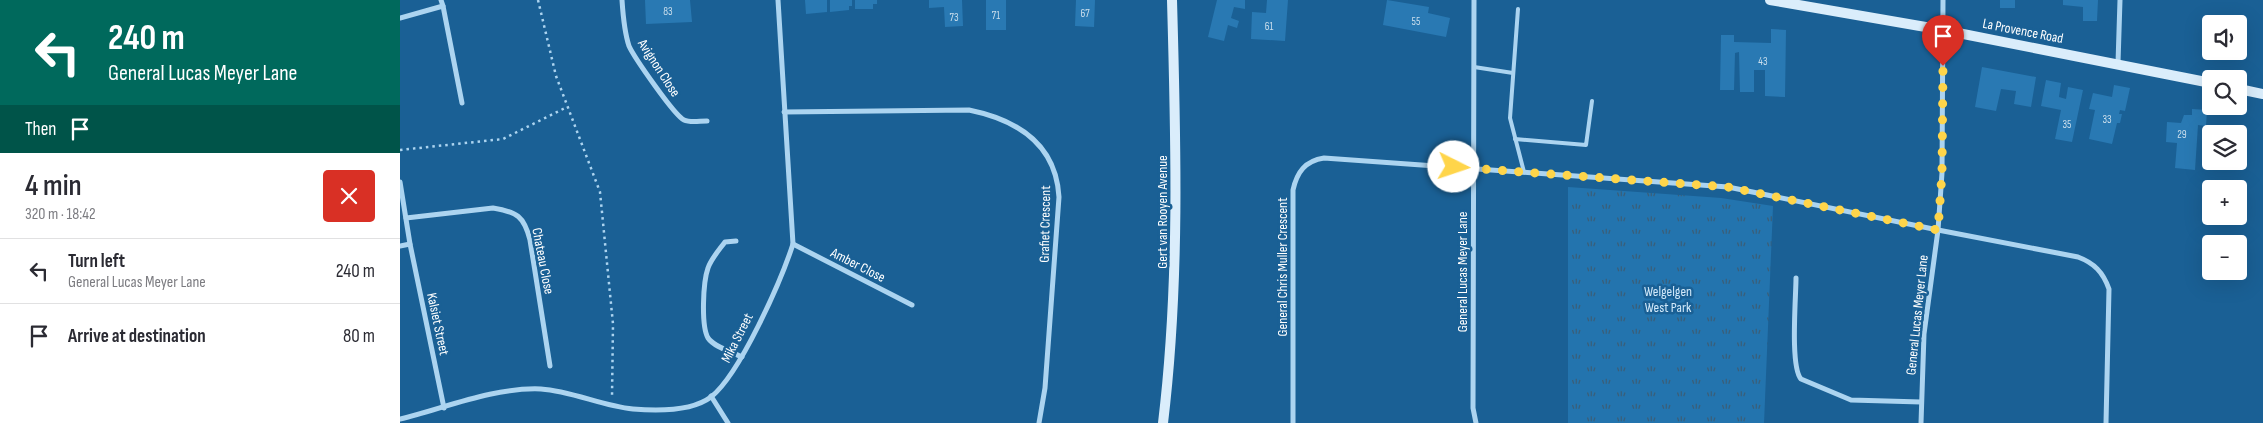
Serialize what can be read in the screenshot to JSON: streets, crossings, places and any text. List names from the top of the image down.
{
  "streets": {
    "street": [
      "La Provence Road",
      "Avignon Close",
      "Gert van Rooyen Avenue",
      "Grafiet Crescent",
      "Chateau Close",
      "Amber Close",
      "General Chris Muller Crescent",
      "General Lucas Meyer Lane",
      "Kalsiet Street",
      "Mika Street"
    ]
  },
  "crossings": [
    ["La Provence Road", "General Lucas Meyer Lane"],
    ["Grafiet Crescent", "Mika Street"],
    ["Chateau Close", "Kalsiet Street"],
    ["Amber Close", "Mika Street"],
    ["General Chris Muller Crescent", "General Lucas Meyer Lane"],
    ["Kalsiet Street", "Mika Street"]
  ],
  "parks": ["Welgelgen West Park"],
  "house_numbers": [
    "83",
    "67",
    "71",
    "73",
    "55",
    "61",
    "43",
    "33",
    "35",
    "29"
  ],
  "page": {
    "turn": ["240 m", "General Lucas Meyer Lane"],
    "map_buttons": ["+", "−"],
    "then": "Then",
    "heading": ["4 min", "320 m · 18:42"],
    "list": [
      {
        "name": "Turn left",
        "note": "General Lucas Meyer Lane",
        "value": "240 m"
      },
      {
        "name": "Arrive at destination",
        "value": "80 m"
      }
    ]
  }
}
